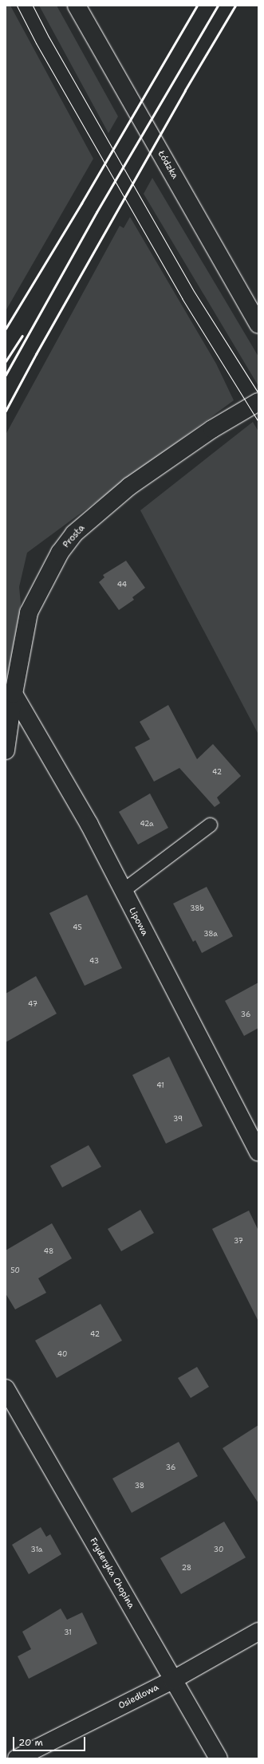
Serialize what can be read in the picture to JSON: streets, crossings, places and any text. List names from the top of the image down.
{
  "streets": {
    "street": [
      "Łódzka",
      "Prosta",
      "Lipowa",
      "Fryderyka Chopina",
      "Osiedlowa"
    ]
  },
  "crossings": [
    ["Prosta", "Lipowa"],
    ["Fryderyka Chopina", "Osiedlowa"]
  ],
  "house_numbers": [
    "44",
    "42",
    "42a",
    "38b",
    "45",
    "38a",
    "43",
    "47",
    "36",
    "41",
    "39",
    "37",
    "48",
    "50",
    "42",
    "40",
    "36",
    "38",
    "31a",
    "30",
    "28",
    "31"
  ],
  "scale_bar": "20 m"
}
